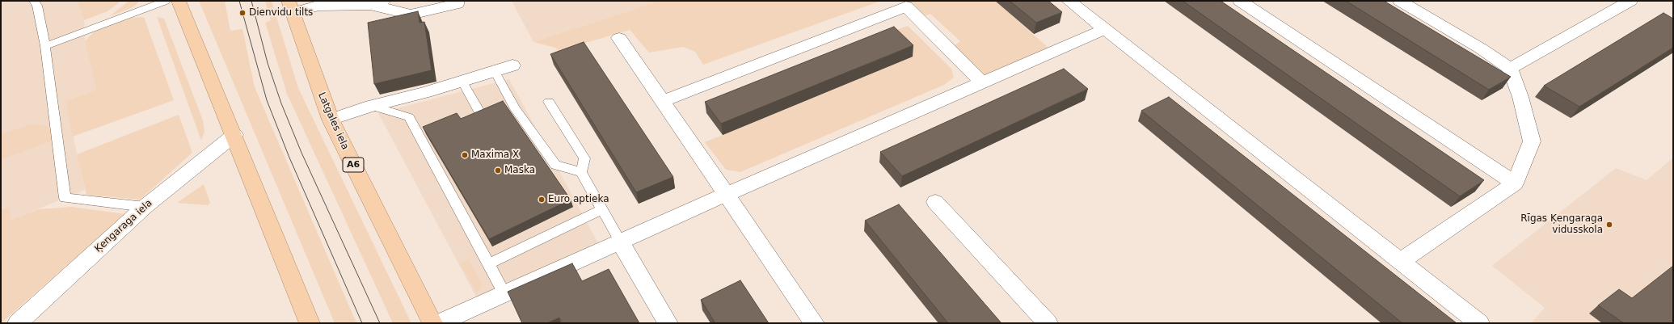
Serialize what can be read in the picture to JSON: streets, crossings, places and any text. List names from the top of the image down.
{
  "streets": {
    "highway": ["Latgales iela", "A6"],
    "street": ["Ķengaraga iela"]
  },
  "places": [
    "Dienvidu tilts",
    "Maxima X",
    "Maska",
    "Euro aptieka",
    "Rīgas Ķengaraga vidusskola"
  ]
}
